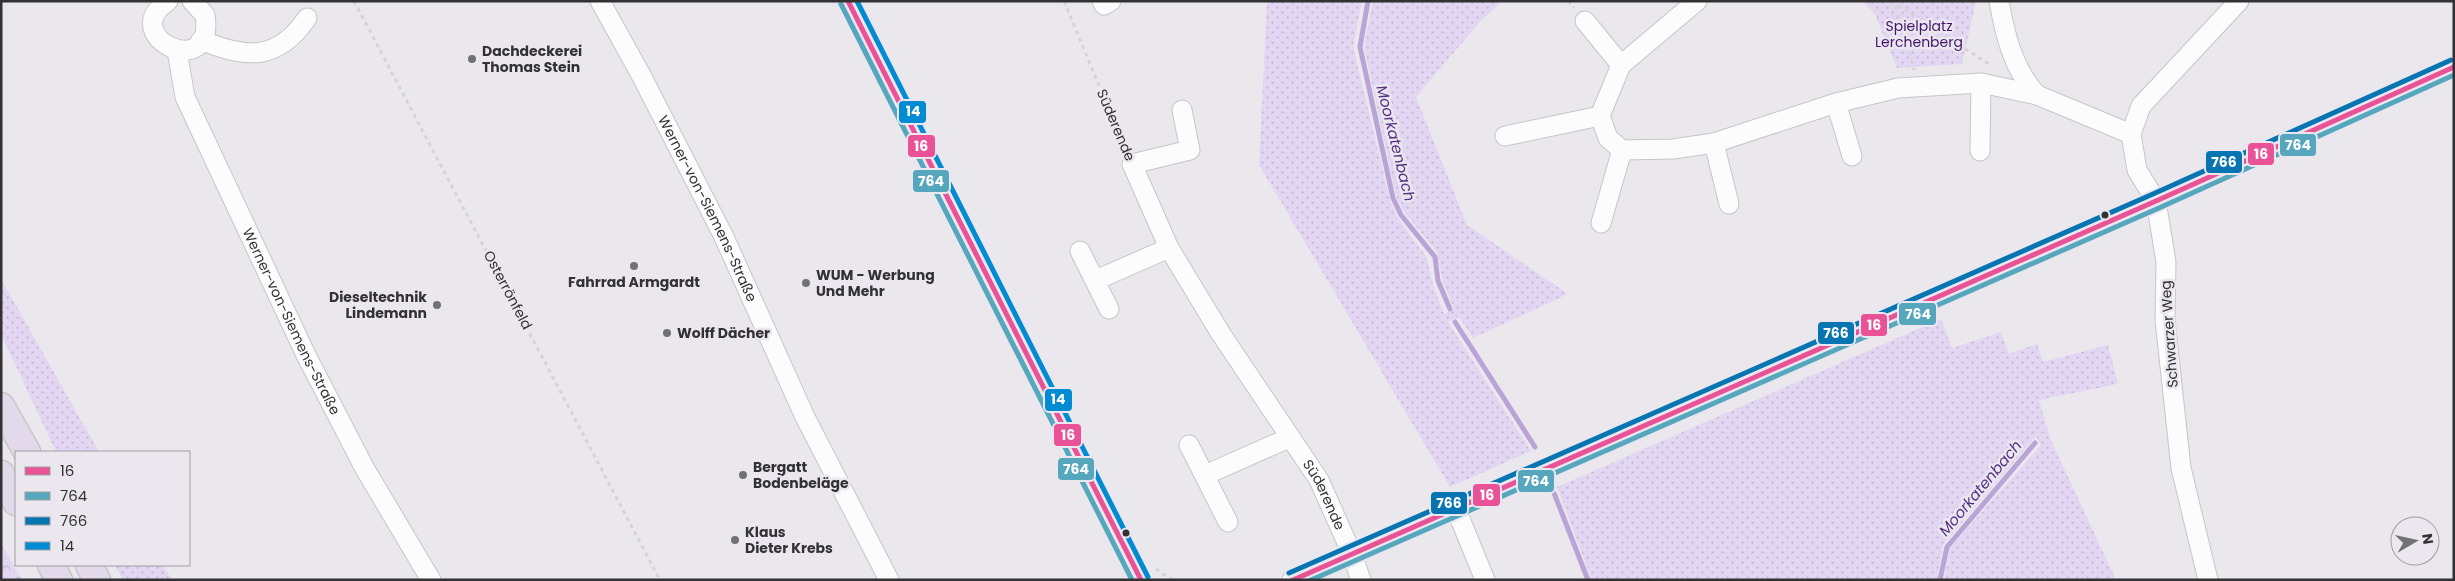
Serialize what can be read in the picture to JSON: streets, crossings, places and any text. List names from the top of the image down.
{
  "streets": {
    "street": ["Süderende", "Werner-von-Siemens-Straße", "Schwarzer Weg"],
    "path": ["Osterrönfeld"]
  },
  "water": ["Moorkatenbach"],
  "parks": ["Spielplatz Lerchenberg"],
  "places": [
    "Dachdeckerei Thomas Stein",
    "Fahrrad Armgardt",
    "WUM - Werbung Und Mehr",
    "Dieseltechnik Lindemann",
    "Wolff Dächer",
    "Bergatt Bodenbeläge",
    "Klaus Dieter Krebs"
  ],
  "lines": [
    "transit line 16",
    "transit line 14",
    "transit line 764",
    "transit line 766"
  ],
  "legend": [
    "16",
    "764",
    "766",
    "14"
  ],
  "north": "right"
}
